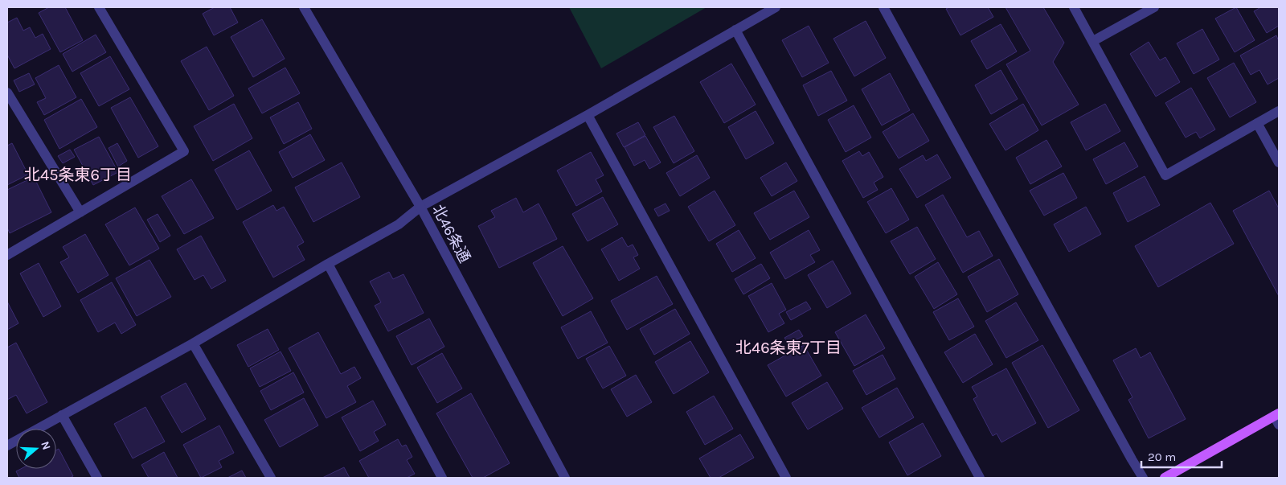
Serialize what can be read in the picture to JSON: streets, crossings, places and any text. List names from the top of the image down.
{
  "streets": {
    "street": ["北46条通"]
  },
  "districts": ["北45条東6丁目", "北46条東7丁目"],
  "scale_bar": "20 m",
  "north": "right"
}
